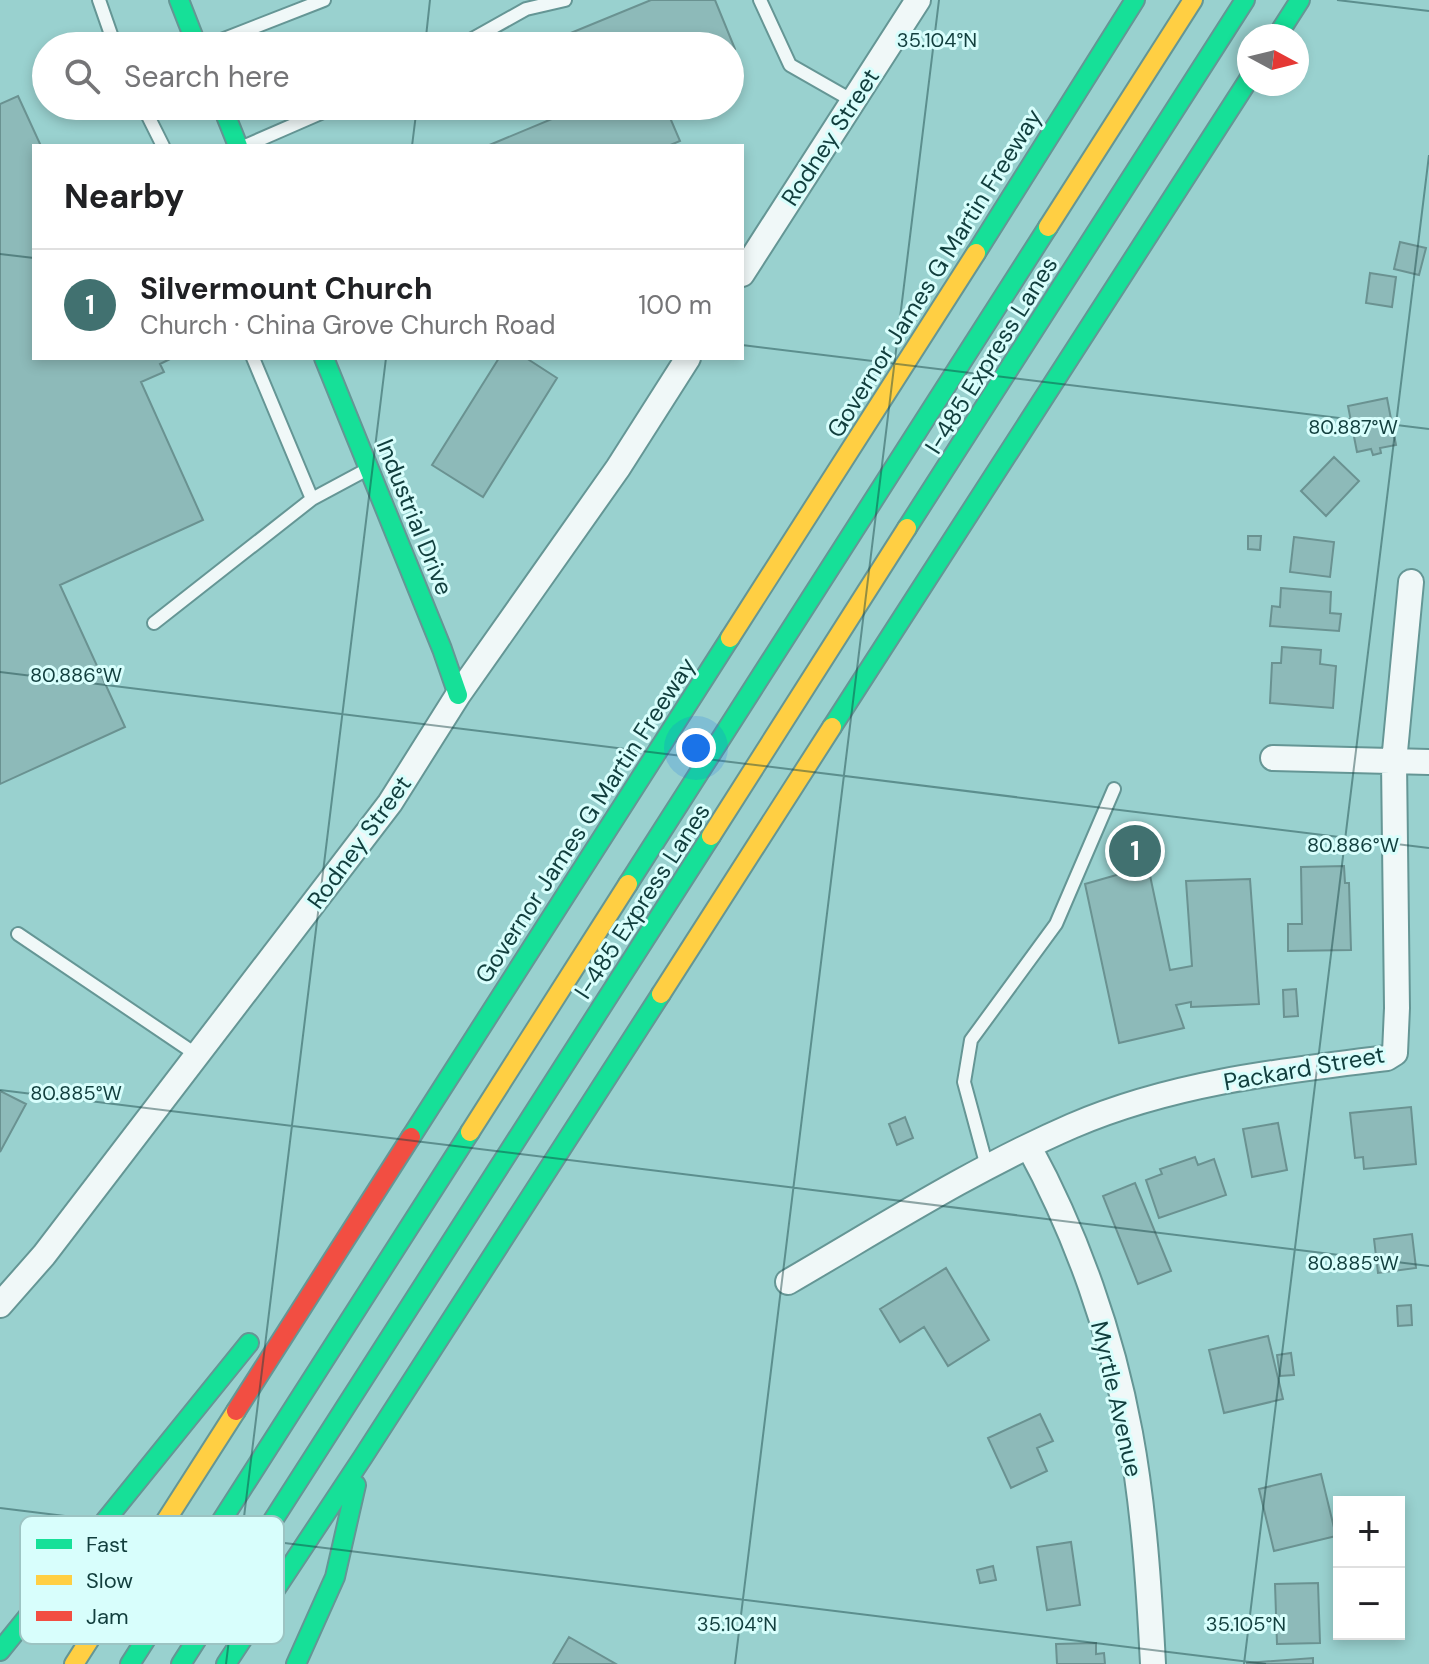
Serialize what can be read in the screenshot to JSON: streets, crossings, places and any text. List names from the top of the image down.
{
  "streets": {
    "main road": ["Governor James G Martin Freeway", "I-485 Express Lanes", "Industrial Drive"],
    "street": ["Rodney Street", "Packard Street", "Myrtle Avenue"]
  },
  "crossings": [
    ["Rodney Street", "Industrial Drive"],
    ["Packard Street", "Myrtle Avenue"]
  ],
  "legend": ["Fast", "Slow", "Jam"],
  "north": "right",
  "page": {
    "search": "Search here",
    "heading": "Nearby",
    "list": [
      {
        "mark": "1",
        "name": "Silvermount Church",
        "note": "Church · China Grove Church Road",
        "value": "100 m"
      }
    ],
    "pins": "1",
    "map_buttons": ["+", "−"]
  },
  "coordinates": [
    "35.104°N",
    "80.887°W",
    "80.886°W",
    "80.885°W",
    "35.105°N"
  ]
}
